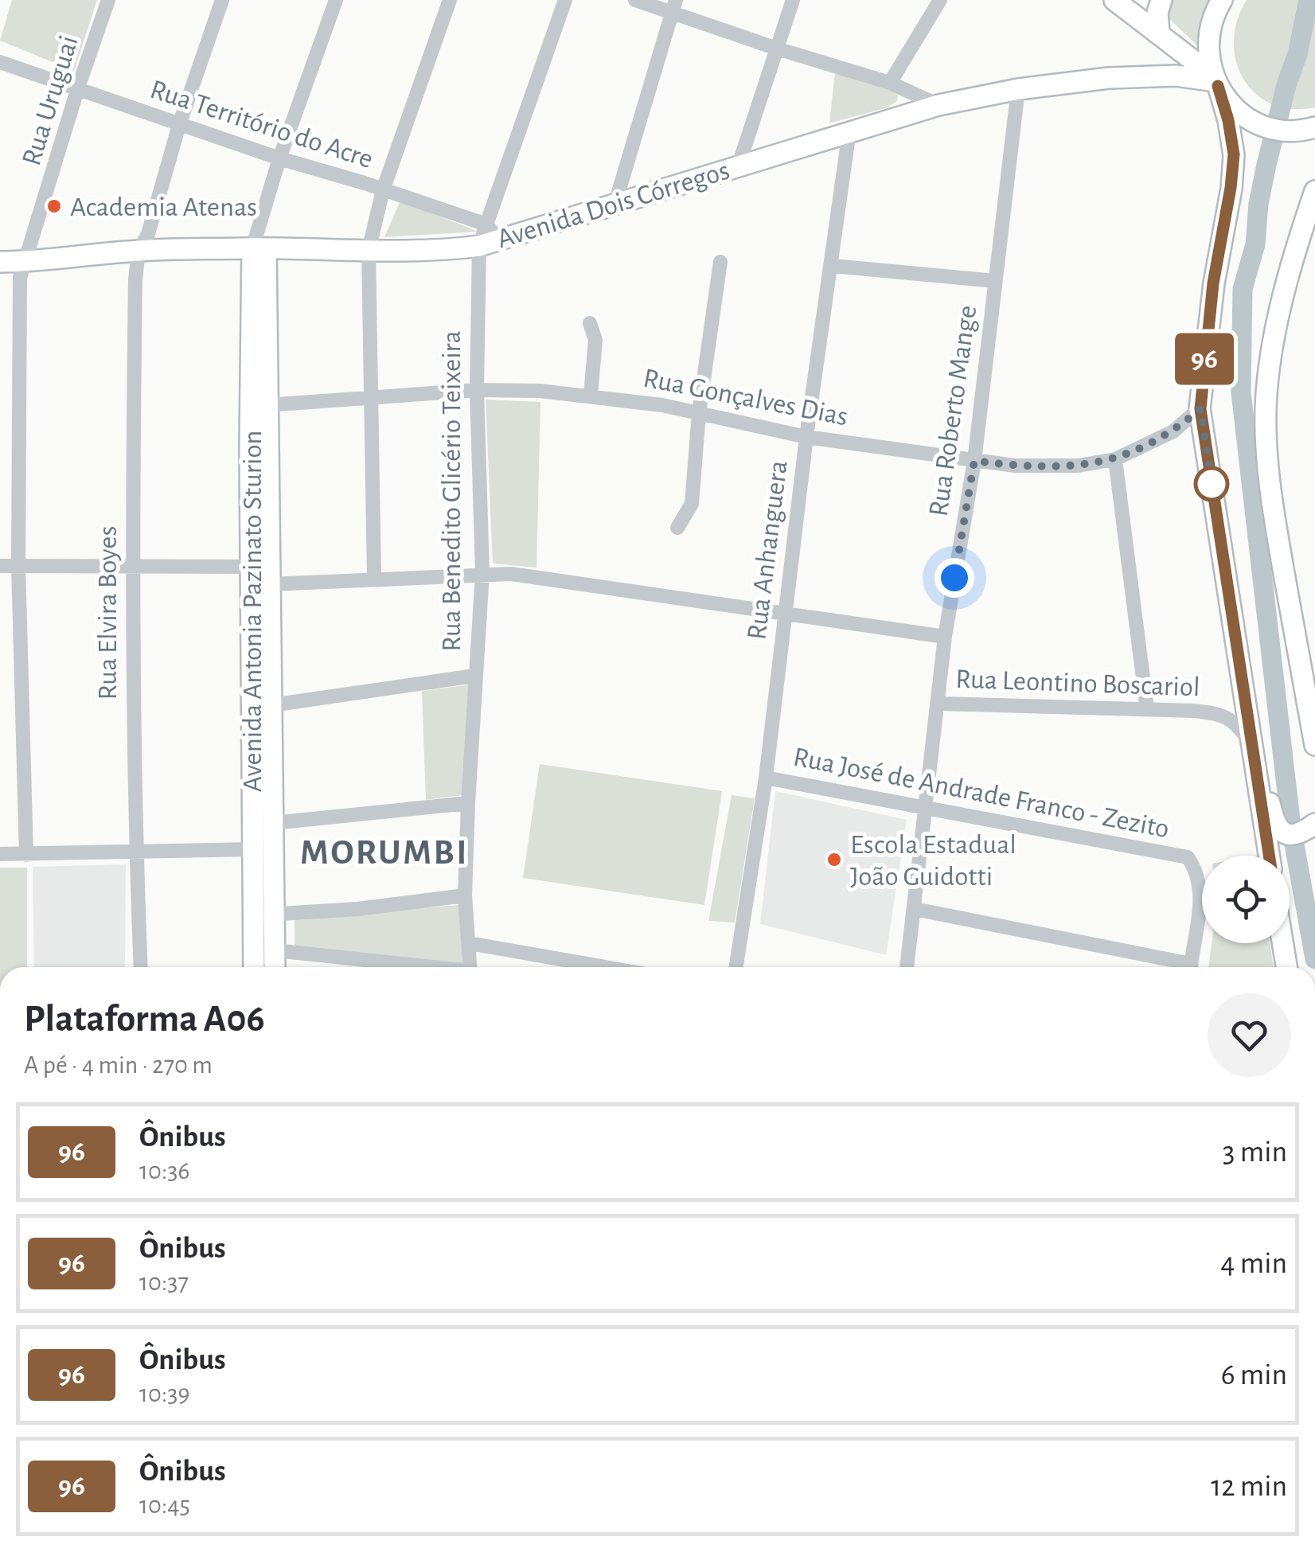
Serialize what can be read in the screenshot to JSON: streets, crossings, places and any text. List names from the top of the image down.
{
  "streets": {
    "main road": ["Avenida Dois Córregos", "Avenida Antonia Pazinato Sturion"],
    "street": [
      "Rua Uruguai",
      "Rua Território do Acre",
      "Rua Gonçalves Dias",
      "Rua Roberto Mange",
      "Rua Benedito Glicério Teixeira",
      "Rua Anhanguera",
      "Rua Elvira Boyes",
      "Rua Leontino Boscariol",
      "Rua José de Andrade Franco - Zezito"
    ]
  },
  "crossings": [
    ["Rua Uruguai", "Rua Território do Acre"],
    ["Rua Uruguai", "Avenida Dois Córregos"],
    ["Rua Território do Acre", "Avenida Dois Córregos"],
    ["Rua Território do Acre", "Rua Benedito Glicério Teixeira"],
    ["Rua Território do Acre", "Rua Elvira Boyes"],
    ["Avenida Dois Córregos", "Rua Roberto Mange"],
    ["Avenida Dois Córregos", "Rua Benedito Glicério Teixeira"],
    ["Avenida Dois Córregos", "Rua Anhanguera"],
    ["Avenida Dois Córregos", "Avenida Antonia Pazinato Sturion"],
    ["Avenida Dois Córregos", "Rua Elvira Boyes"],
    ["Rua Gonçalves Dias", "Rua Roberto Mange"],
    ["Rua Gonçalves Dias", "Rua Benedito Glicério Teixeira"],
    ["Rua Gonçalves Dias", "Rua Anhanguera"],
    ["Rua Gonçalves Dias", "Avenida Antonia Pazinato Sturion"],
    ["Rua Roberto Mange", "Rua Leontino Boscariol"],
    ["Rua Roberto Mange", "Rua José de Andrade Franco - Zezito"],
    ["Rua Anhanguera", "Rua José de Andrade Franco - Zezito"]
  ],
  "districts": ["MORUMBI"],
  "places": ["Academia Atenas", "Escola Estadual João Guidotti"],
  "lines": ["bus line 96"],
  "page": {
    "on_map": "96",
    "heading": ["Plataforma A06", "A pé · 4 min · 270 m"],
    "list": [
      {
        "mark": "96",
        "name": "Ônibus",
        "note": "10:36",
        "value": "3 min"
      },
      {
        "mark": "96",
        "name": "Ônibus",
        "note": "10:37",
        "value": "4 min"
      },
      {
        "mark": "96",
        "name": "Ônibus",
        "note": "10:39",
        "value": "6 min"
      },
      {
        "mark": "96",
        "name": "Ônibus",
        "note": "10:45",
        "value": "12 min"
      }
    ]
  }
}
